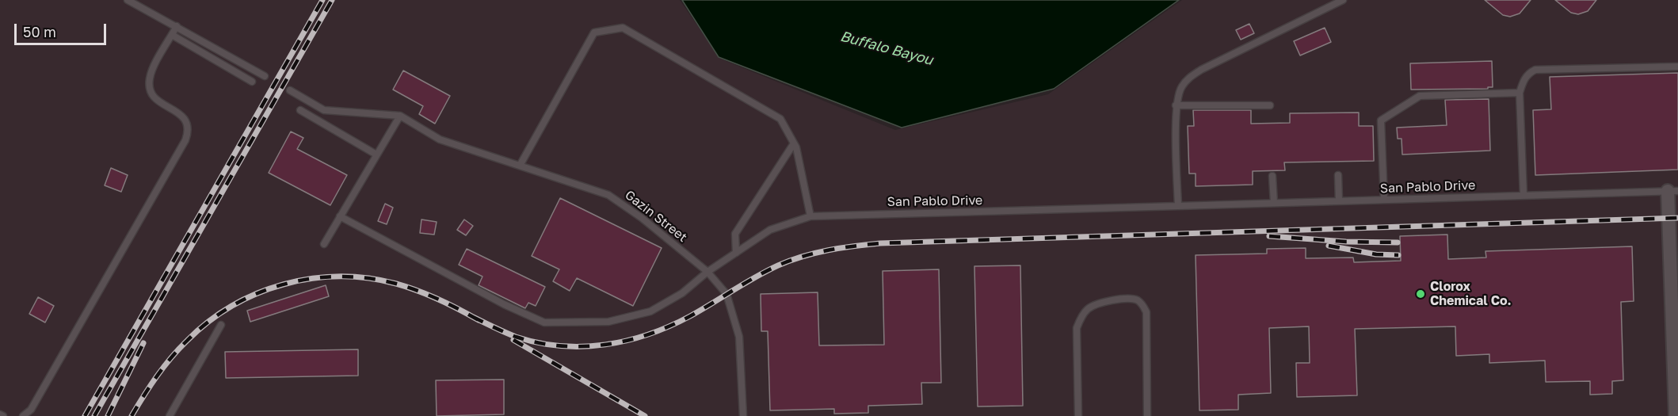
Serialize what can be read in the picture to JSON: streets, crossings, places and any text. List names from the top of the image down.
{
  "streets": {
    "lane": ["San Pablo Drive", "Gazin Street"]
  },
  "crossings": [
    ["San Pablo Drive", "Gazin Street"]
  ],
  "water": ["Buffalo Bayou"],
  "places": ["Clorox Chemical Co."],
  "scale_bar": "50 m"
}
